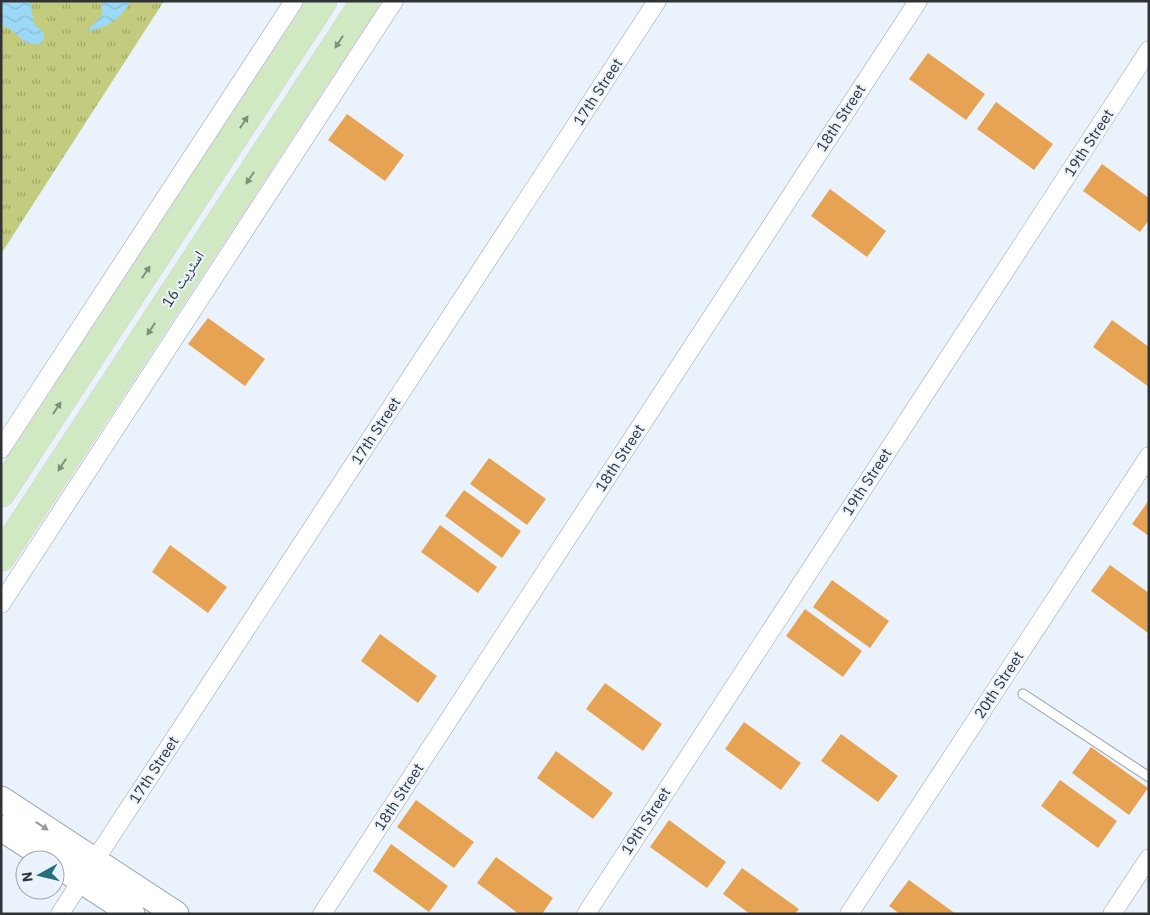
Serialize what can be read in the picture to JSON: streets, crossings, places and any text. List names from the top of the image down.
{
  "streets": {
    "main road": ["اسٹریٹ 16"],
    "street": [
      "17th Street",
      "18th Street",
      "19th Street",
      "20th Street"
    ]
  },
  "north": "left"
}
